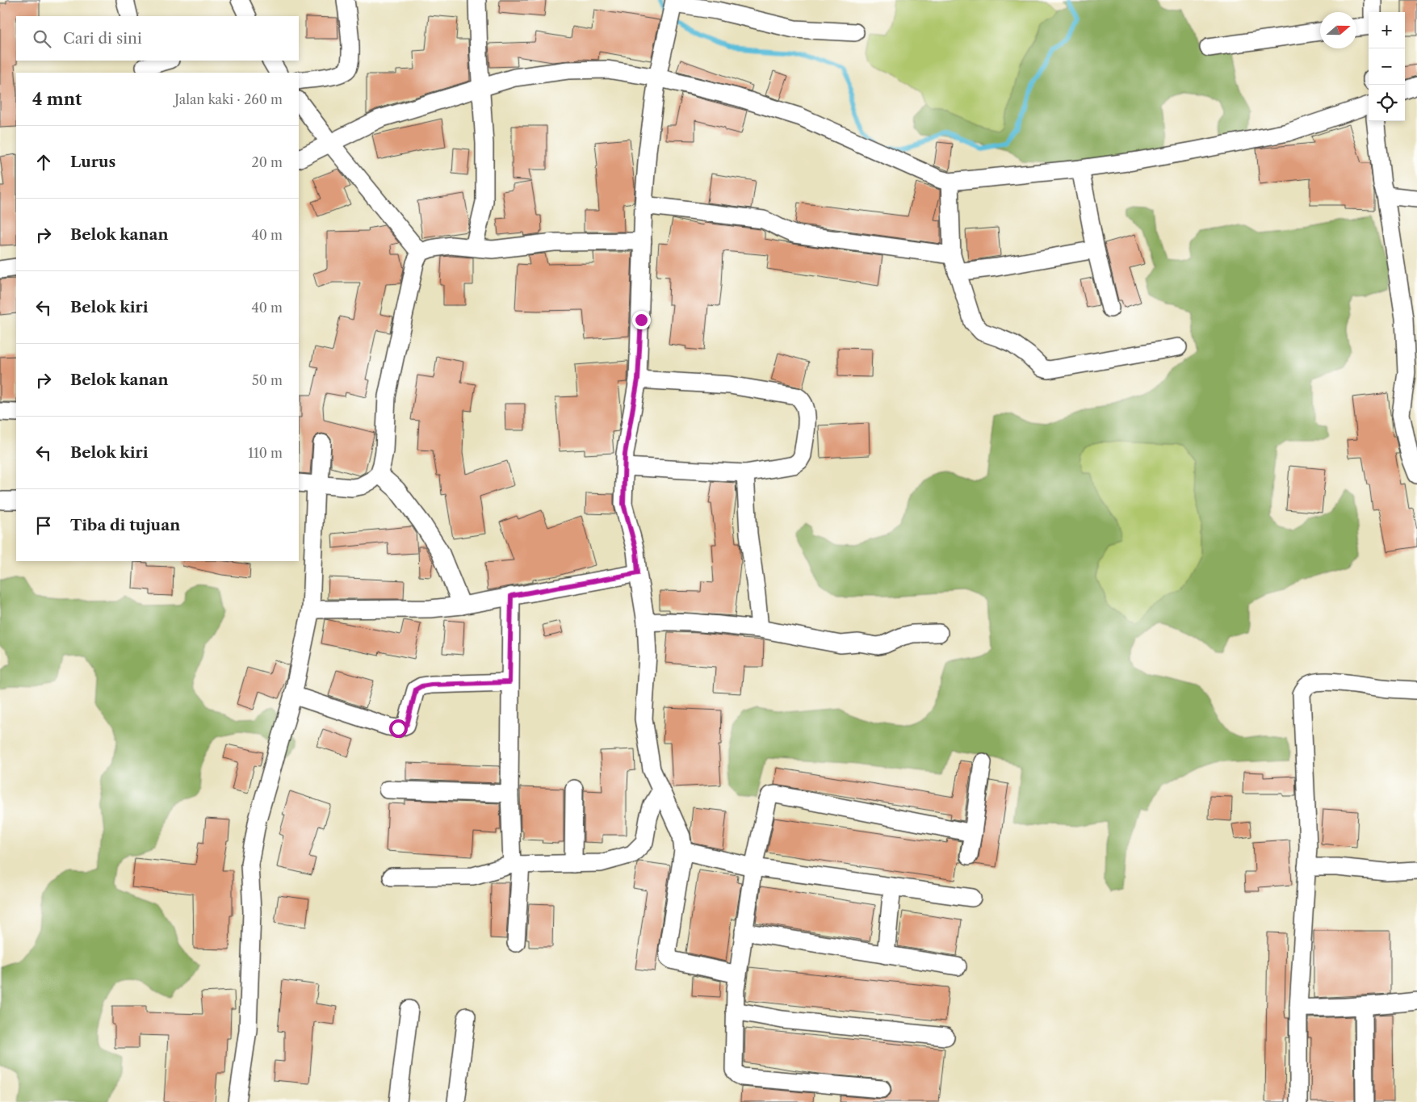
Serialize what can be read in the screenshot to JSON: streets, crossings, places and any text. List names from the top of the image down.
{
  "north": "right",
  "page": {
    "map_buttons": ["+", "−"],
    "search": "Cari di sini",
    "heading": ["4 mnt", "Jalan kaki · 260 m"],
    "list": [
      ["Lurus", "20 m"],
      ["Belok kanan", "40 m"],
      ["Belok kiri", "40 m"],
      ["Belok kanan", "50 m"],
      ["Belok kiri", "110 m"],
      "Tiba di tujuan"
    ]
  }
}
